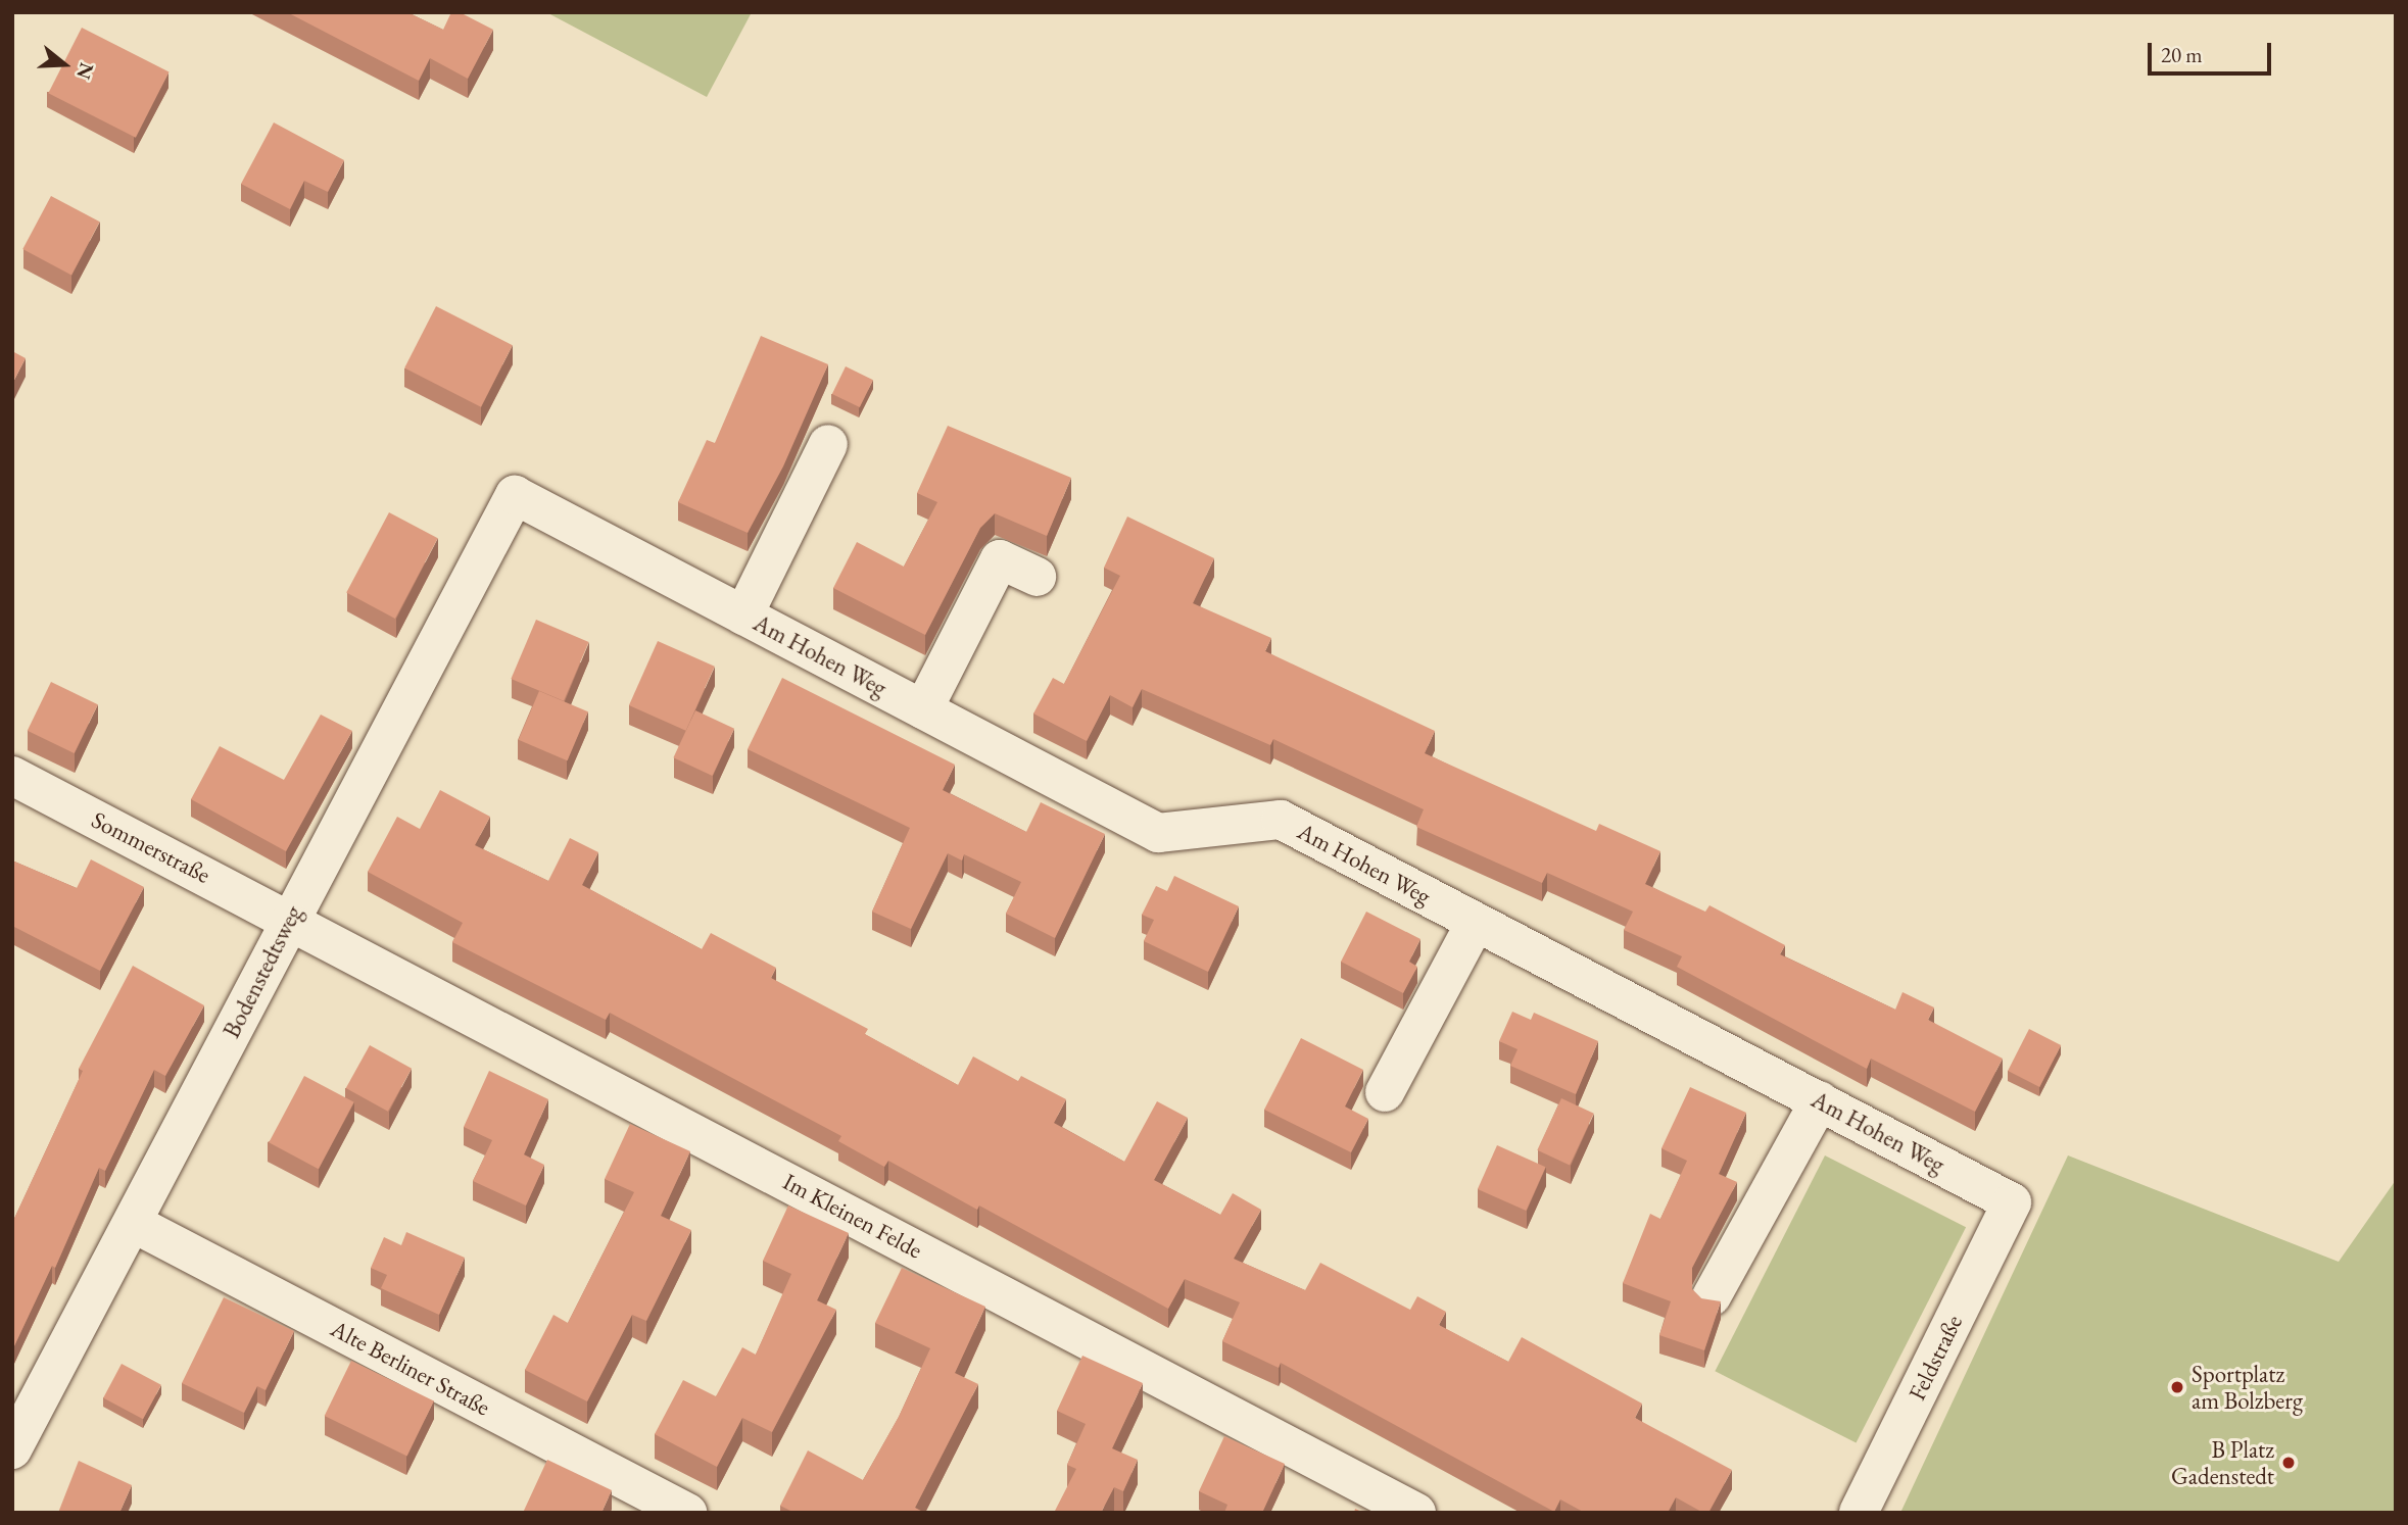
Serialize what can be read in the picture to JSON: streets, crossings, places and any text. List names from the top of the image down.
{
  "streets": {
    "street": [
      "Am Hohen Weg",
      "Sommerstraße",
      "Bodenstedtsweg",
      "Im Kleinen Felde",
      "Feldstraße",
      "Alte Berliner Straße"
    ]
  },
  "crossings": [
    ["Am Hohen Weg", "Bodenstedtsweg"],
    ["Am Hohen Weg", "Feldstraße"],
    ["Sommerstraße", "Bodenstedtsweg"],
    ["Sommerstraße", "Im Kleinen Felde"],
    ["Bodenstedtsweg", "Im Kleinen Felde"],
    ["Bodenstedtsweg", "Alte Berliner Straße"]
  ],
  "places": ["Sportplatz am Bolzberg", "B Platz Gadenstedt"],
  "scale_bar": "20 m",
  "north": "right"
}
